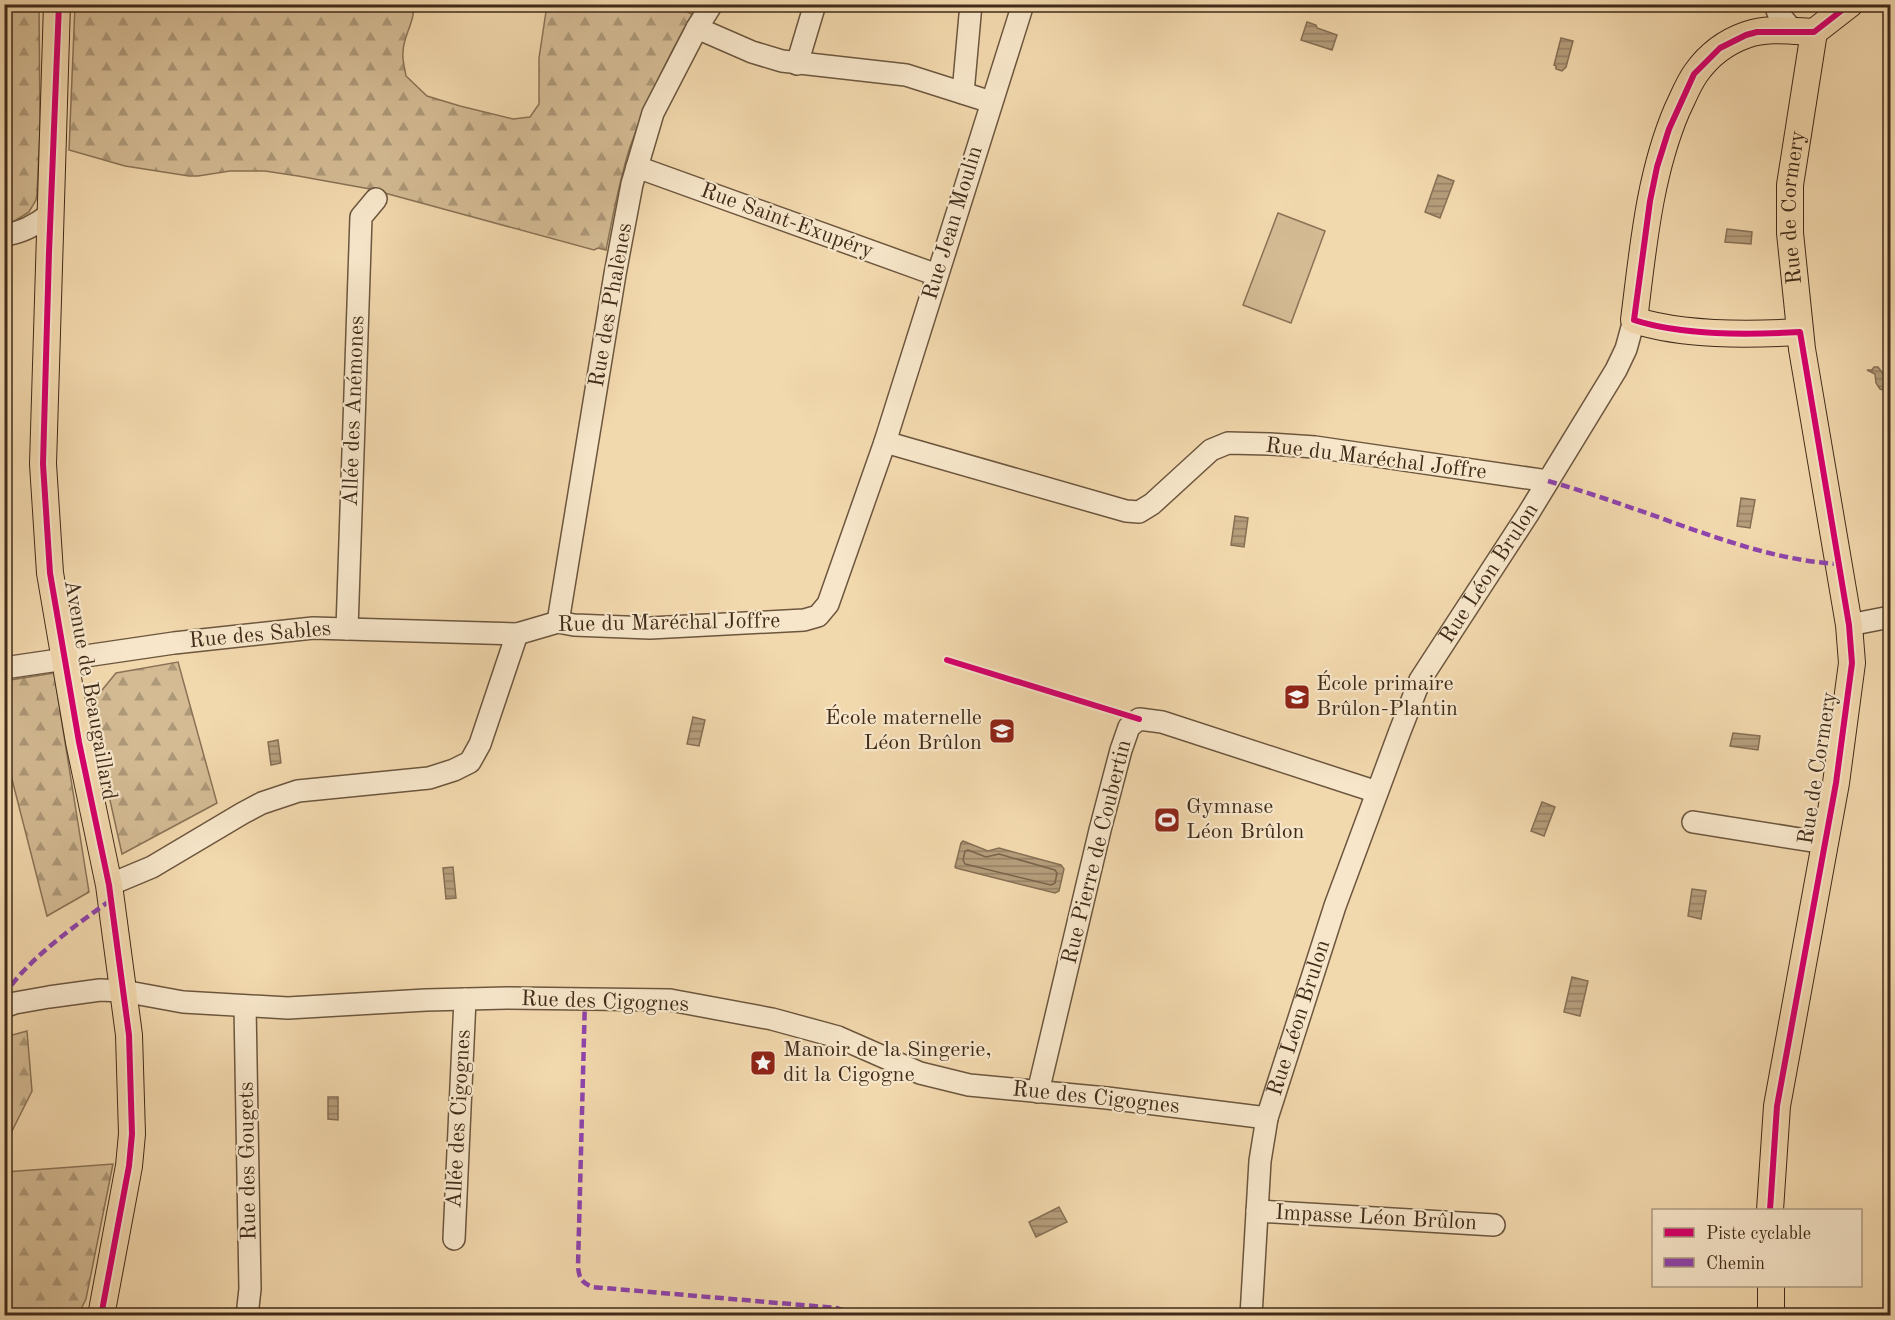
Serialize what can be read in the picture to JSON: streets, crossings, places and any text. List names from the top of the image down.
{
  "streets": {
    "main road": ["Rue de Cormery", "Rue Léon Brulon", "Avenue de Beaugaillard"],
    "street": [
      "Rue Saint-Exupéry",
      "Rue Jean Moulin",
      "Rue des Phalènes",
      "Allée des Anémones",
      "Rue du Maréchal Joffre",
      "Rue des Sables",
      "Rue Pierre de Coubertin",
      "Rue des Cigognes",
      "Allée des Cigognes",
      "Rue des Gougets",
      "Impasse Léon Brûlon"
    ]
  },
  "crossings": [
    ["Rue de Cormery", "Rue Léon Brulon"],
    ["Rue Saint-Exupéry", "Rue Jean Moulin"],
    ["Rue Saint-Exupéry", "Rue des Phalènes"],
    ["Rue Jean Moulin", "Rue du Maréchal Joffre"],
    ["Rue des Phalènes", "Rue du Maréchal Joffre"],
    ["Allée des Anémones", "Rue des Sables"],
    ["Rue du Maréchal Joffre", "Rue Léon Brulon"],
    ["Rue du Maréchal Joffre", "Rue des Sables"],
    ["Rue Léon Brulon", "Rue Pierre de Coubertin"],
    ["Rue Léon Brulon", "Rue des Cigognes"],
    ["Rue Léon Brulon", "Impasse Léon Brûlon"],
    ["Rue des Sables", "Avenue de Beaugaillard"],
    ["Avenue de Beaugaillard", "Rue des Cigognes"],
    ["Rue Pierre de Coubertin", "Rue des Cigognes"],
    ["Rue des Cigognes", "Allée des Cigognes"],
    ["Rue des Cigognes", "Rue des Gougets"]
  ],
  "places": {
    "school or university": ["École primaire Brûlon-Plantin", "École maternelle Léon Brûlon"],
    "sports": ["Gymnase Léon Brûlon"],
    "place": ["Manoir de la Singerie, dit la Cigogne"]
  },
  "legend": ["Piste cyclable", "Chemin"]
}
